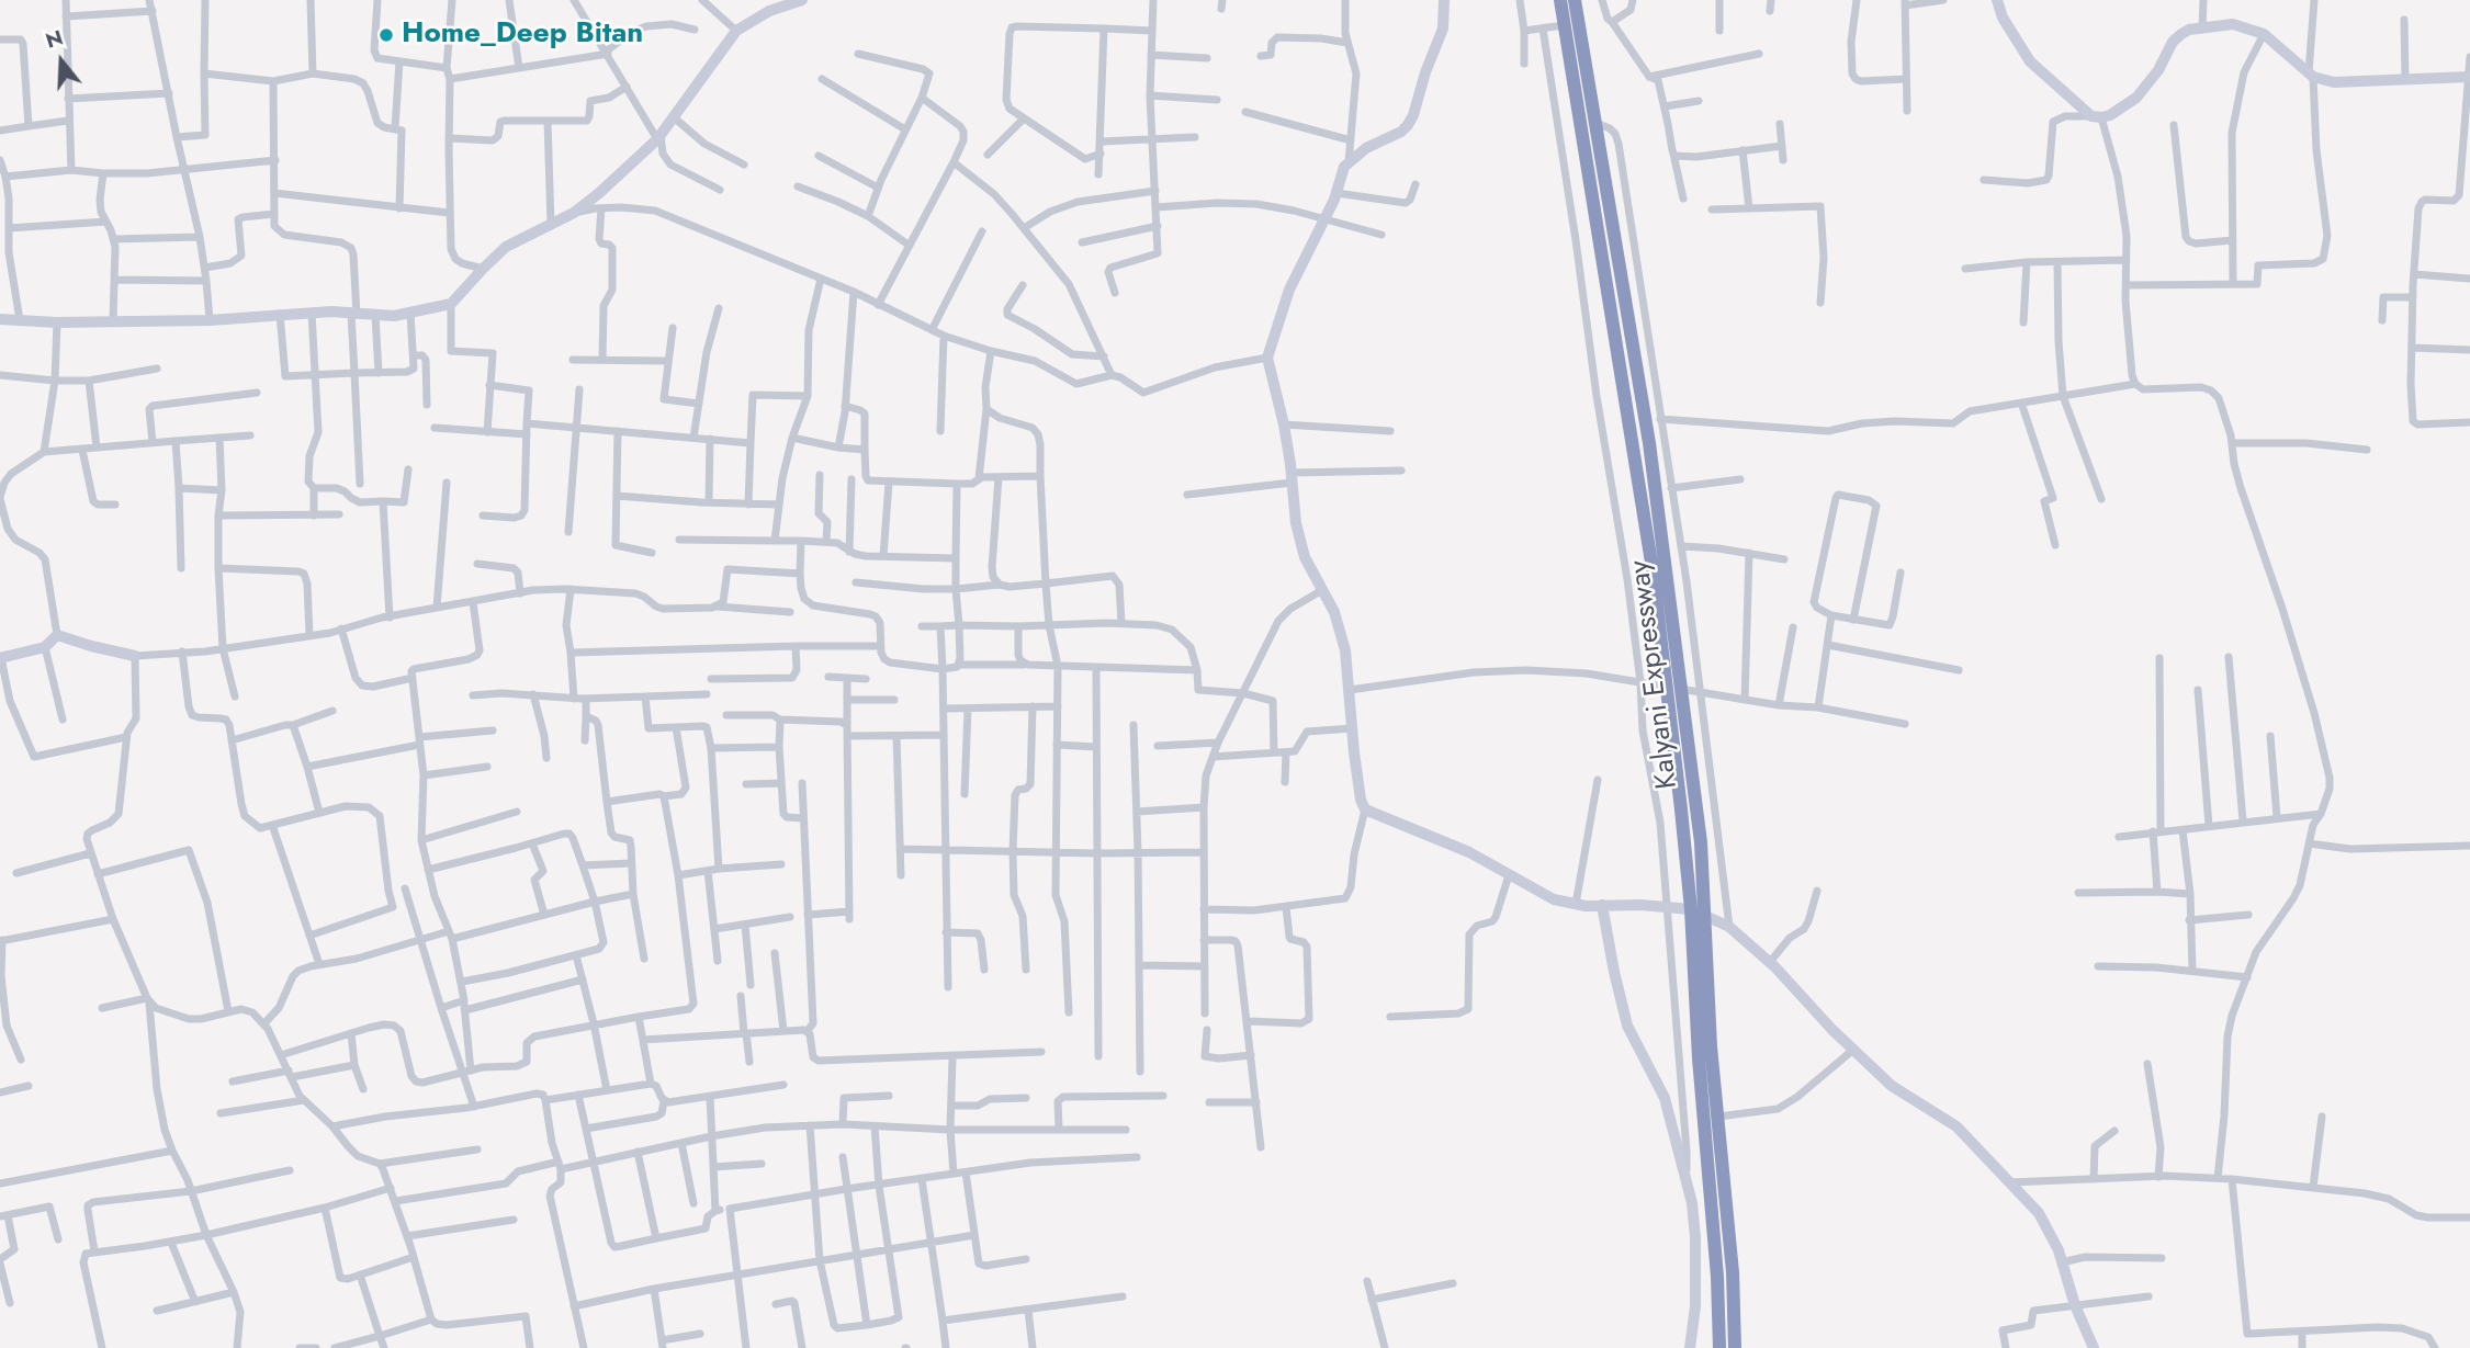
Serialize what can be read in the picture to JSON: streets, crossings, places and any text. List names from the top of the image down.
{
  "streets": {
    "highway": ["Kalyani Expressway"]
  },
  "places": ["Home_Deep Bitan"],
  "north": "top"
}
